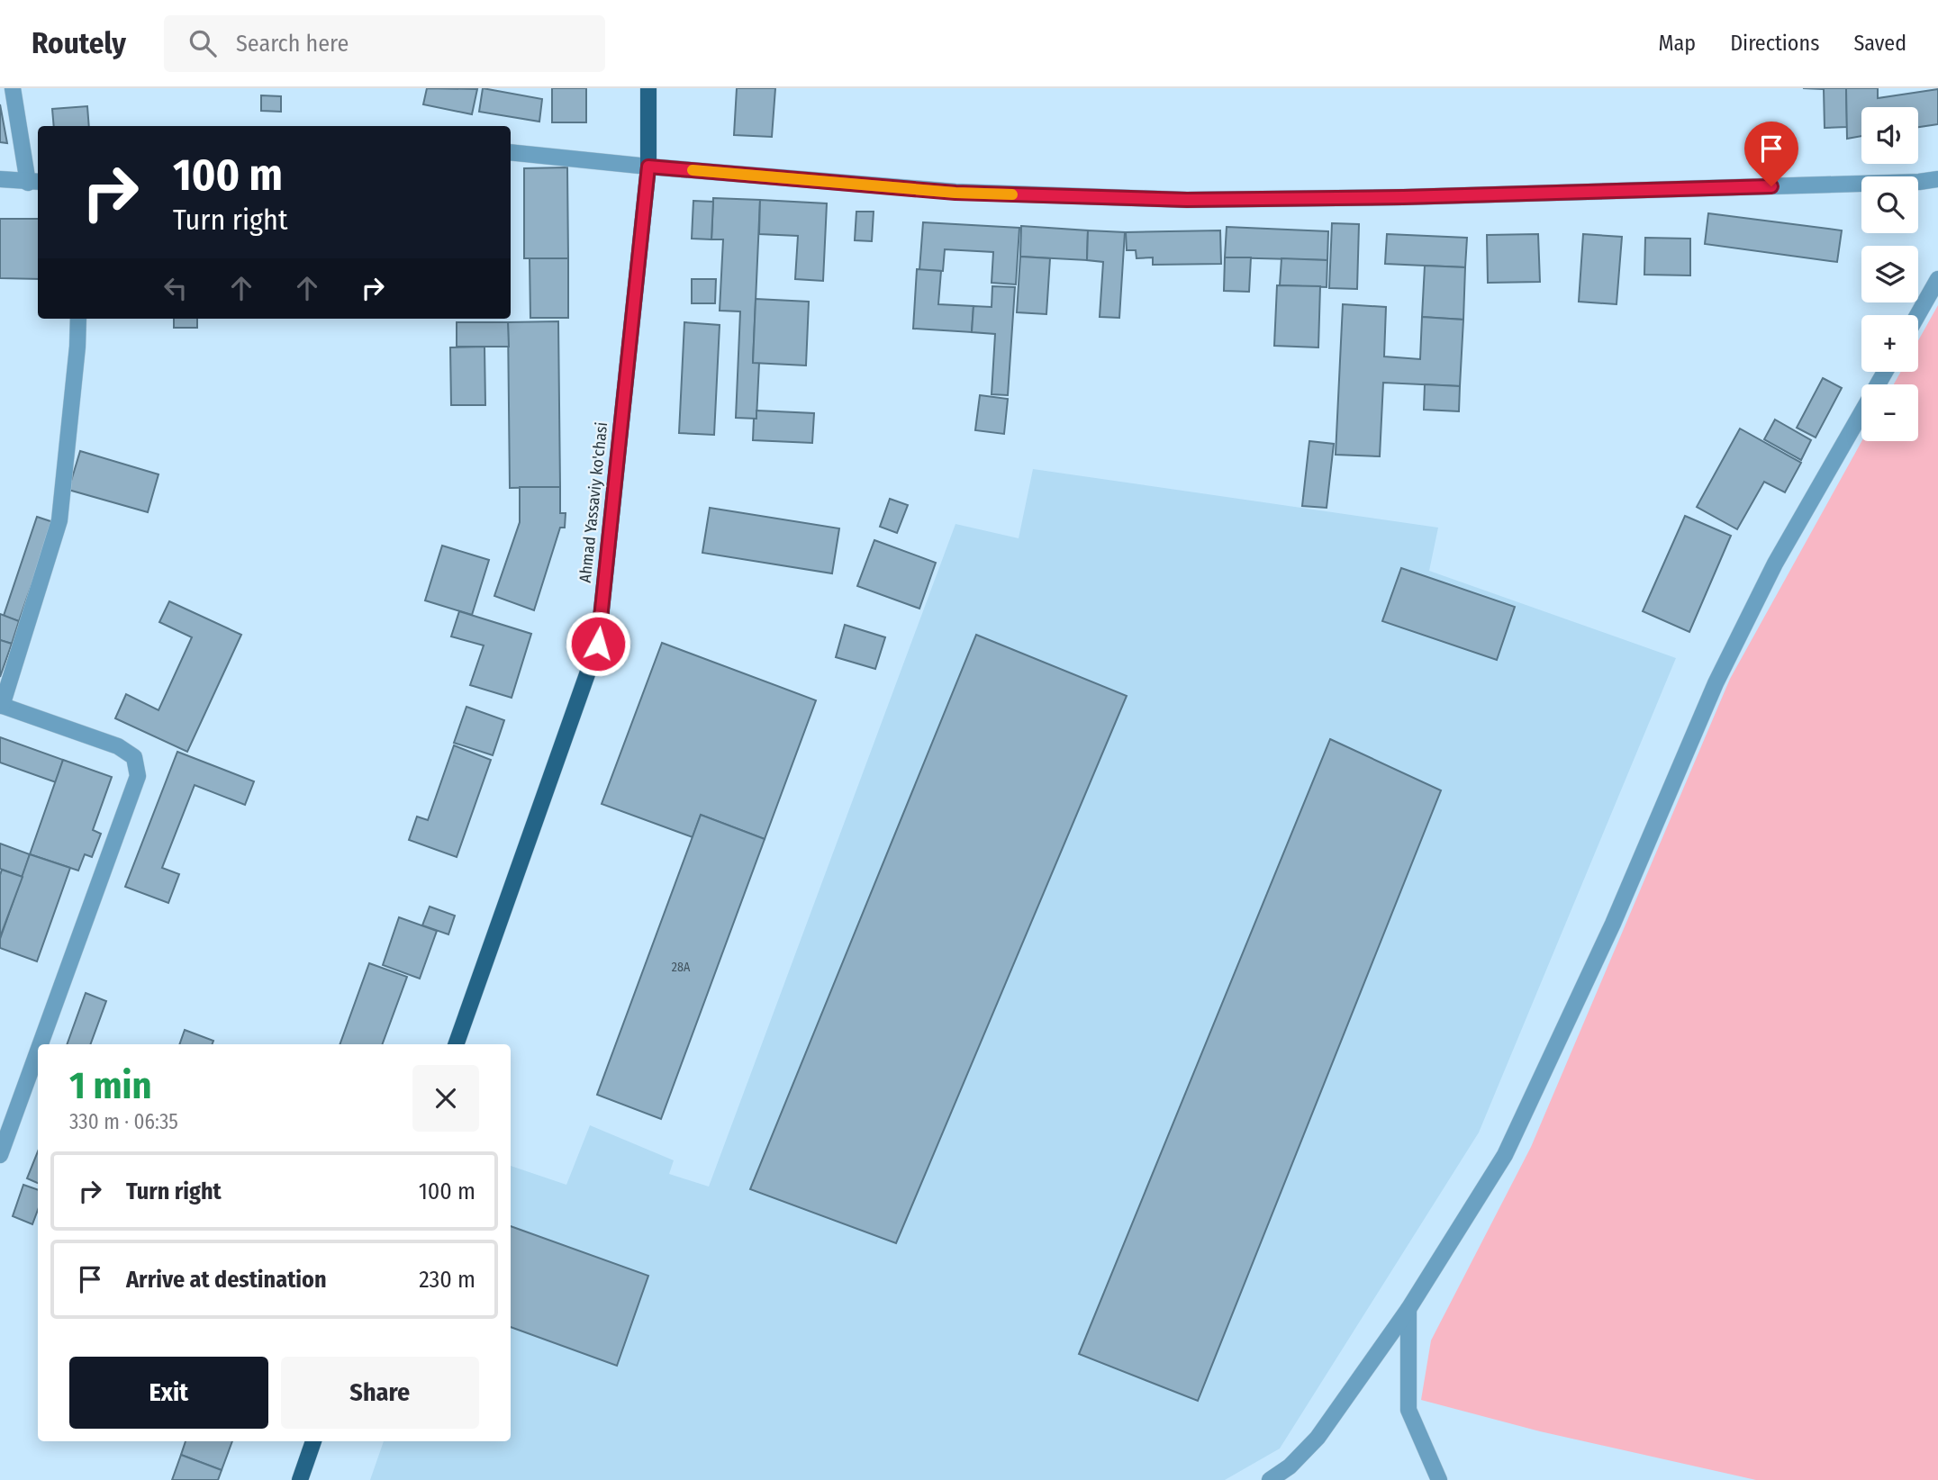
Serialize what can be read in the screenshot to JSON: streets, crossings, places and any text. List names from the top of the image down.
{
  "streets": {
    "main road": ["Ahmad Yassaviy ko'chasi"]
  },
  "house_numbers": ["28A"],
  "page": {
    "header": "Routely",
    "search": "Search here",
    "nav": ["Map", "Directions", "Saved"],
    "map_buttons": ["+", "−"],
    "turn": ["100 m", "Turn right"],
    "heading": ["1 min", "330 m · 06:35"],
    "list": [
      {
        "name": "Turn right",
        "value": "100 m"
      },
      {
        "name": "Arrive at destination",
        "value": "230 m"
      }
    ],
    "buttons": ["Exit", "Share"]
  }
}
